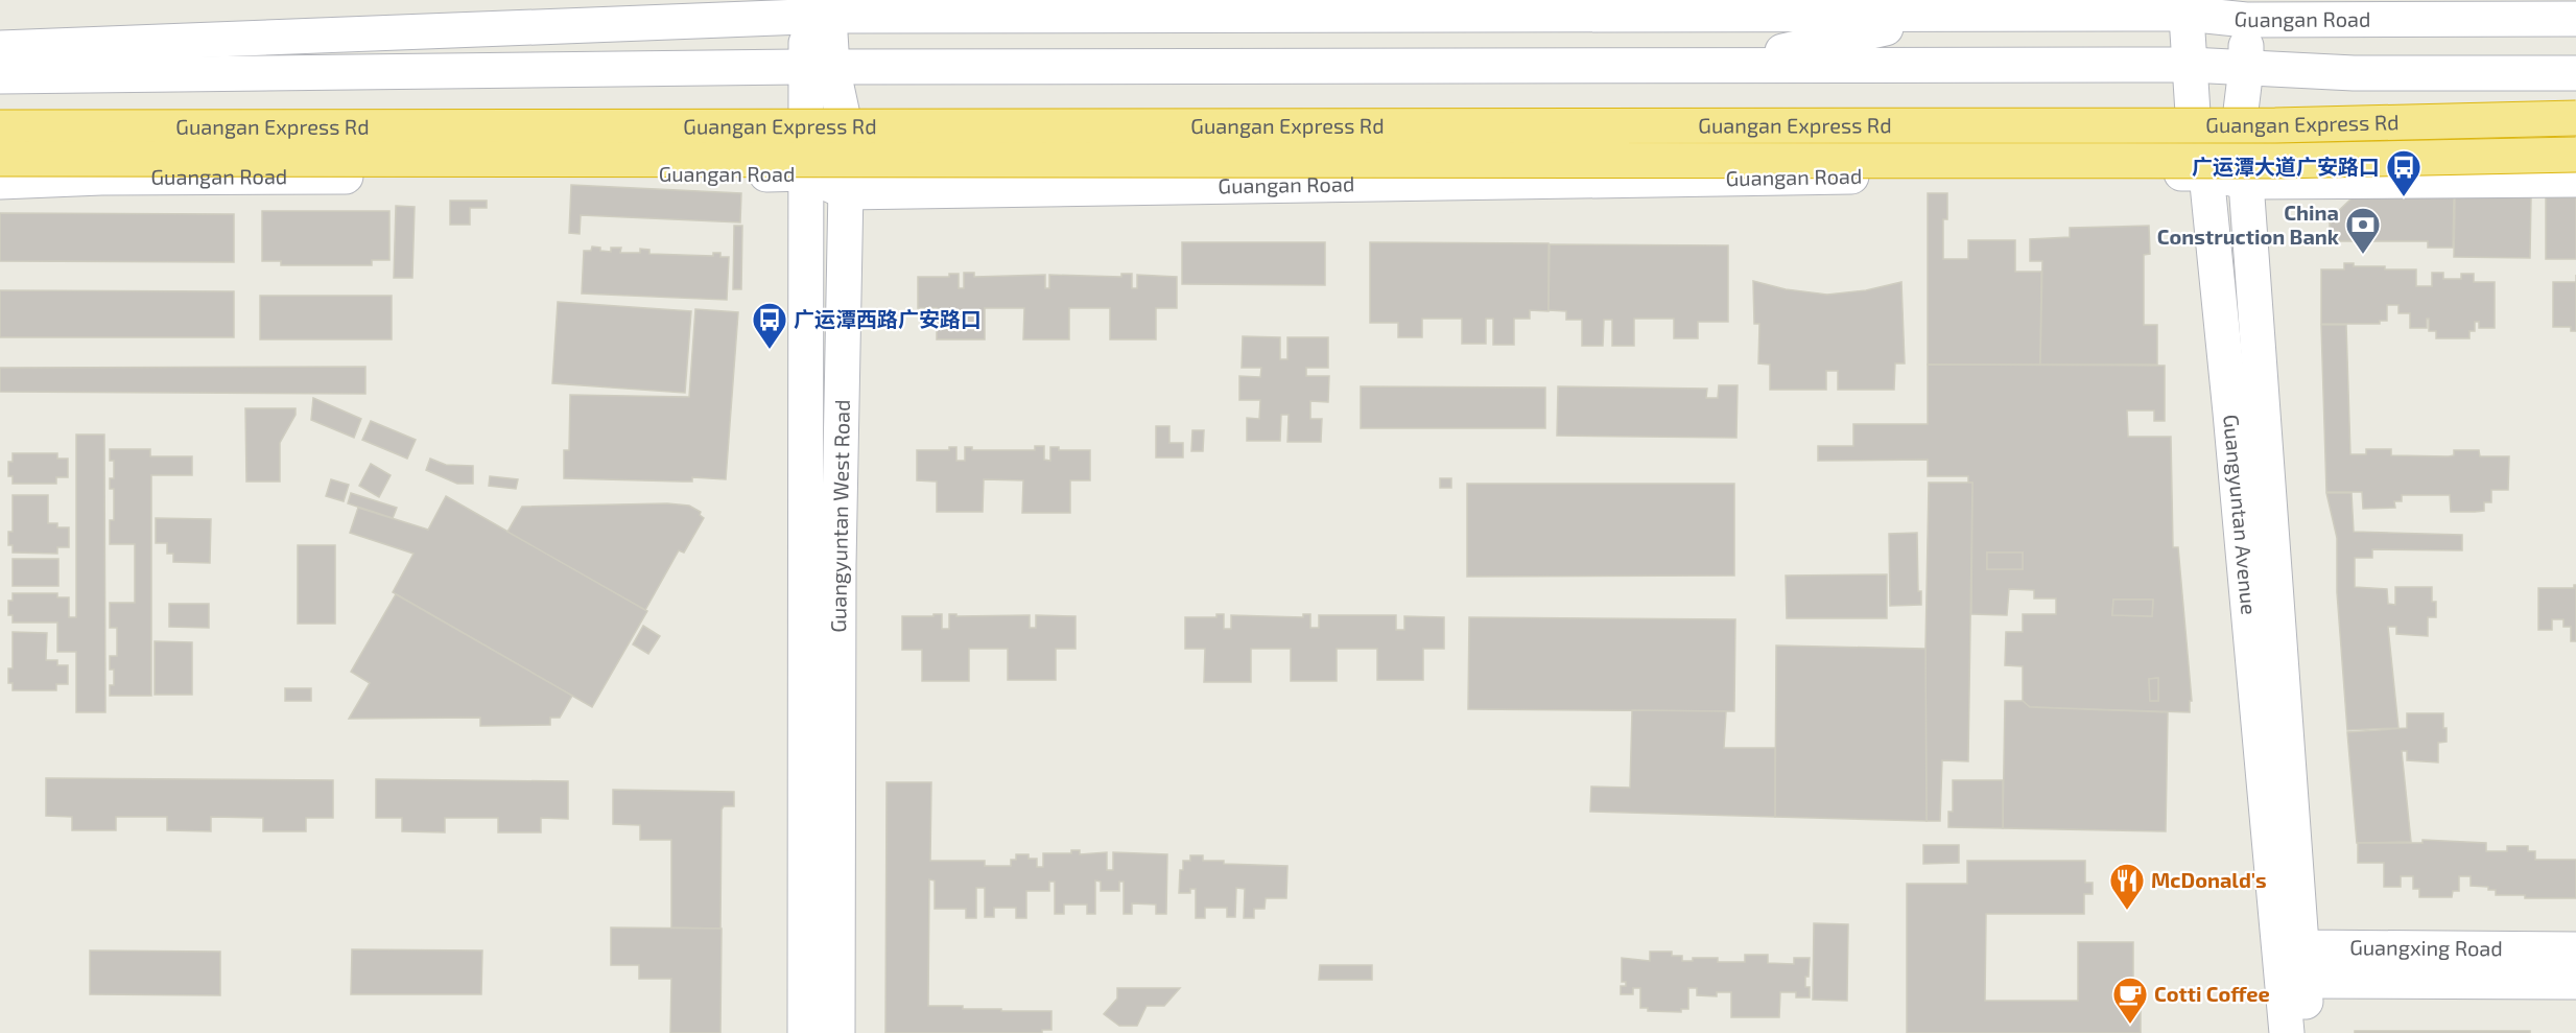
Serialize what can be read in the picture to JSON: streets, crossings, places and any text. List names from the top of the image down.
{
  "streets": {
    "highway": ["Guangan Express Rd"],
    "main road": [
      "Guangan Road",
      "Guangyuntan West Road",
      "Guangyuntan Avenue",
      "Guangxing Road"
    ]
  },
  "crossings": [
    ["Guangan Road", "Guangyuntan West Road"],
    ["Guangan Road", "Guangyuntan Avenue"],
    ["Guangyuntan Avenue", "Guangxing Road"]
  ],
  "places": {
    "bus stop": ["广运潭大道广安路口", "广运潭西路广安路口"],
    "bank": ["China Construction Bank"],
    "restaurant": ["McDonald's"],
    "cafe": ["Cotti Coffee"]
  }
}
